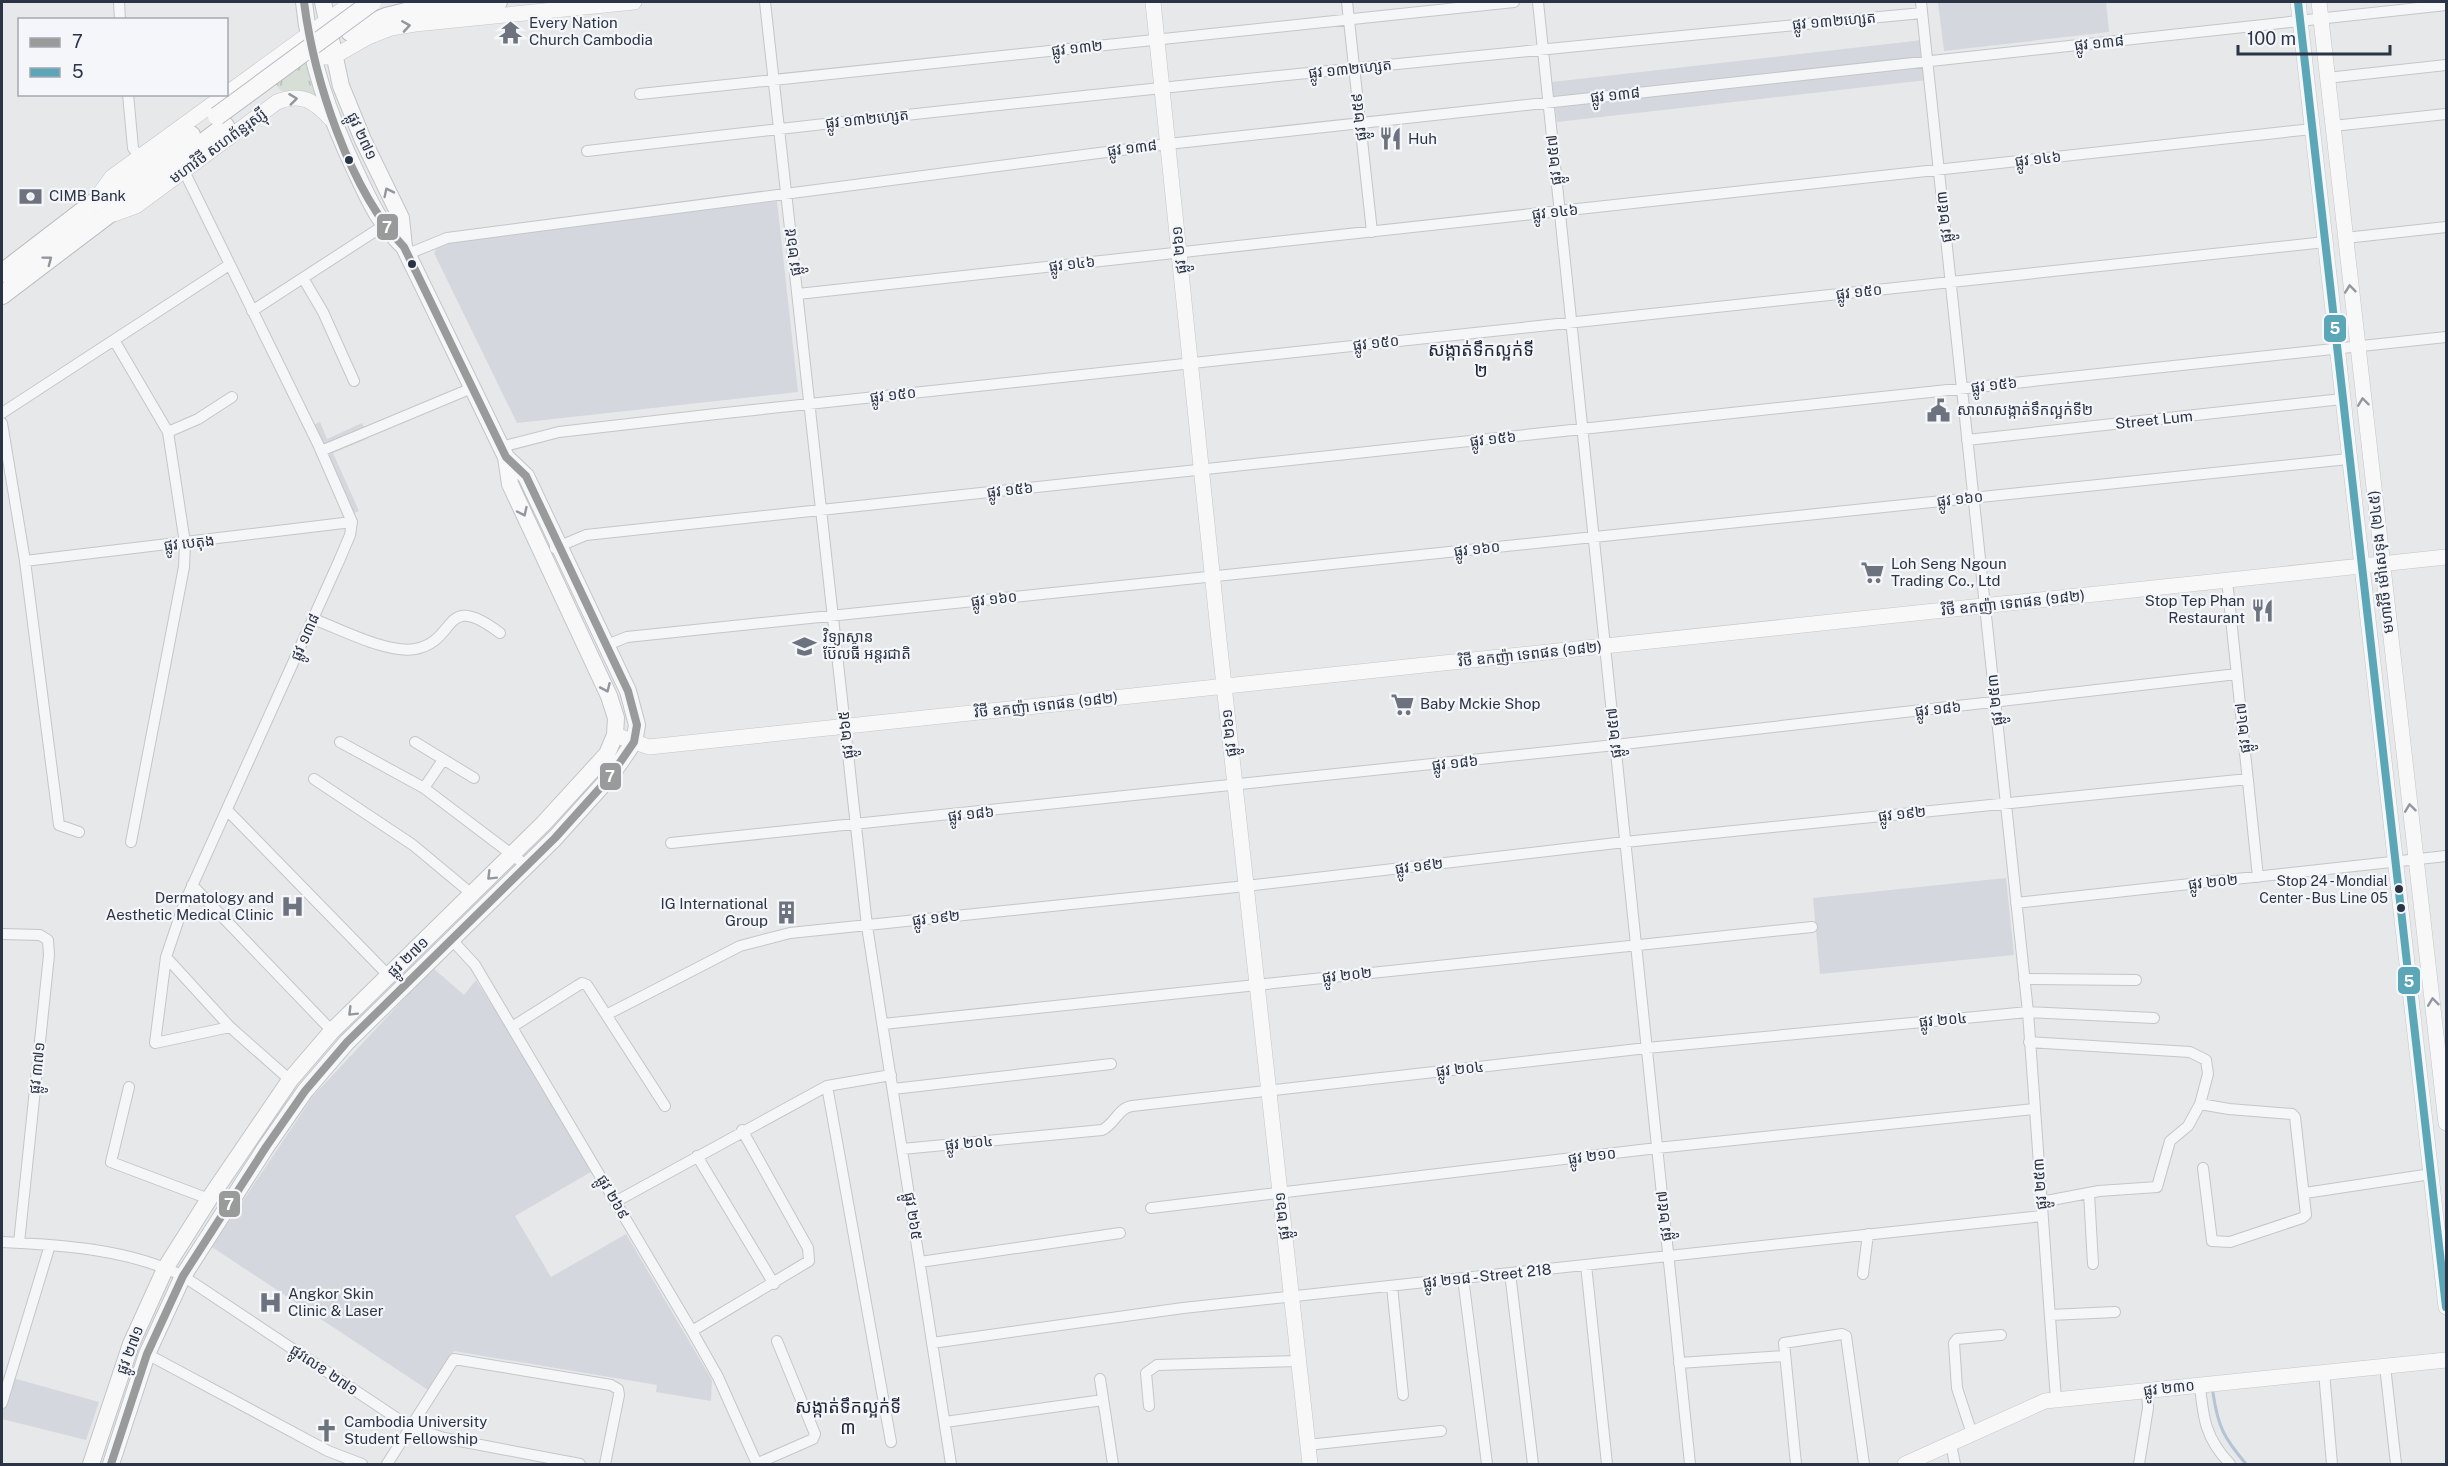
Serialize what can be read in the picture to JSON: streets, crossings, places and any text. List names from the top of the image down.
{
  "streets": {
    "highway": ["មហាវិថី សហព័ន្ធរុស្ស៊ី"],
    "main road": ["ផ្លូវ ២៧១"],
    "street": [
      "ផ្លូវ ១៣២ហ្សេត",
      "ផ្លូវ ១៣៨",
      "ផ្លូវ ១៣២",
      "ផ្លូវ ២៥៩",
      "ផ្លូវ ១៤៦",
      "ផ្លូវ ២៥៧",
      "ផ្លូវ ២៥៣",
      "ផ្លូវ ២៦១",
      "ផ្លូវ ២៦៥",
      "ផ្លូវ ១៥០",
      "ផ្លូវ ១៥៦",
      "Street Lum",
      "ផ្លូវ ១៦០",
      "ផ្លូវ បេតុង",
      "មហាវិថី ម៉ៅសេទុង (២៤៥)",
      "វិថី ឧកញ៉ា ទេពផន (១៨២)",
      "ផ្លូវ ១៨៦",
      "ផ្លូវ ២៤៧",
      "ផ្លូវ ១៩២",
      "ផ្លូវ ២០២",
      "ផ្លូវ ២០៤",
      "ផ្លូវ ៣៧១",
      "ផ្លូវ ២១០",
      "ផ្លូវ ២៦៩",
      "ផ្លូវ ២១៨ - Street 218",
      "ផ្លូវលេខ ២៧១",
      "ផ្លូវ ២៣០"
    ]
  },
  "crossings": [
    ["ផ្លូវ ១៣២ហ្សេត", "ផ្លូវ ២៥៩"],
    ["ផ្លូវ ១៣២ហ្សេត", "ផ្លូវ ២៥៧"],
    ["ផ្លូវ ១៣២ហ្សេត", "ផ្លូវ ២៥៣"],
    ["ផ្លូវ ១៣២ហ្សេត", "ផ្លូវ ២៦១"],
    ["ផ្លូវ ១៣២ហ្សេត", "ផ្លូវ ២៦៥"],
    ["ផ្លូវ ១៣៨", "ផ្លូវ ២៥៩"],
    ["ផ្លូវ ១៣៨", "ផ្លូវ ២៧១"],
    ["ផ្លូវ ១៣៨", "ផ្លូវ ២៥៧"],
    ["ផ្លូវ ១៣៨", "ផ្លូវ ២៥៣"],
    ["ផ្លូវ ១៣៨", "ផ្លូវ ២៦១"],
    ["ផ្លូវ ១៣៨", "ផ្លូវ ២៦៥"],
    ["ផ្លូវ ១៣៨", "ផ្លូវ បេតុង"],
    ["ផ្លូវ ១៣៨", "មហាវិថី ម៉ៅសេទុង (២៤៥)"],
    ["ផ្លូវ ១៣២", "ផ្លូវ ២៥៩"],
    ["ផ្លូវ ១៣២", "ផ្លូវ ២៦១"],
    ["ផ្លូវ ១៣២", "ផ្លូវ ២៦៥"],
    ["ផ្លូវ ២៥៩", "ផ្លូវ ១៤៦"],
    ["ផ្លូវ ២៧១", "មហាវិថី សហព័ន្ធរុស្ស៊ី"],
    ["ផ្លូវ ២៧១", "ផ្លូវ ១៥០"],
    ["ផ្លូវ ២៧១", "ផ្លូវ ១៥៦"],
    ["ផ្លូវ ២៧១", "ផ្លូវ ១៦០"],
    ["ផ្លូវ ២៧១", "វិថី ឧកញ៉ា ទេពផន (១៨២)"],
    ["ផ្លូវ ២៧១", "ផ្លូវ ២៦៩"],
    ["ផ្លូវ ២៧១", "ផ្លូវលេខ ២៧១"],
    ["ផ្លូវ ១៤៦", "ផ្លូវ ២៥៧"],
    ["ផ្លូវ ១៤៦", "ផ្លូវ ២៥៣"],
    ["ផ្លូវ ១៤៦", "ផ្លូវ ២៦១"],
    ["ផ្លូវ ១៤៦", "ផ្លូវ ២៦៥"],
    ["ផ្លូវ ១៤៦", "មហាវិថី ម៉ៅសេទុង (២៤៥)"],
    ["ផ្លូវ ២៥៧", "ផ្លូវ ១៥០"],
    ["ផ្លូវ ២៥៧", "ផ្លូវ ១៥៦"],
    ["ផ្លូវ ២៥៧", "ផ្លូវ ១៦០"],
    ["ផ្លូវ ២៥៧", "វិថី ឧកញ៉ា ទេពផន (១៨២)"],
    ["ផ្លូវ ២៥៧", "ផ្លូវ ១៨៦"],
    ["ផ្លូវ ២៥៧", "ផ្លូវ ១៩២"],
    ["ផ្លូវ ២៥៧", "ផ្លូវ ២០២"],
    ["ផ្លូវ ២៥៧", "ផ្លូវ ២០៤"],
    ["ផ្លូវ ២៥៧", "ផ្លូវ ២១០"],
    ["ផ្លូវ ២៥៧", "ផ្លូវ ២១៨ - Street 218"],
    ["ផ្លូវ ២៥៣", "ផ្លូវ ១៥០"],
    ["ផ្លូវ ២៥៣", "ផ្លូវ ១៥៦"],
    ["ផ្លូវ ២៥៣", "Street Lum"],
    ["ផ្លូវ ២៥៣", "ផ្លូវ ១៦០"],
    ["ផ្លូវ ២៥៣", "វិថី ឧកញ៉ា ទេពផន (១៨២)"],
    ["ផ្លូវ ២៥៣", "ផ្លូវ ១៨៦"],
    ["ផ្លូវ ២៥៣", "ផ្លូវ ១៩២"],
    ["ផ្លូវ ២៥៣", "ផ្លូវ ២០២"],
    ["ផ្លូវ ២៥៣", "ផ្លូវ ២០៤"],
    ["ផ្លូវ ២៥៣", "ផ្លូវ ២១០"],
    ["ផ្លូវ ២៥៣", "ផ្លូវ ២១៨ - Street 218"],
    ["ផ្លូវ ២៥៣", "ផ្លូវ ២៣០"],
    ["ផ្លូវ ២៦១", "ផ្លូវ ១៥០"],
    ["ផ្លូវ ២៦១", "ផ្លូវ ១៥៦"],
    ["ផ្លូវ ២៦១", "ផ្លូវ ១៦០"],
    ["ផ្លូវ ២៦១", "វិថី ឧកញ៉ា ទេពផន (១៨២)"],
    ["ផ្លូវ ២៦១", "ផ្លូវ ១៨៦"],
    ["ផ្លូវ ២៦១", "ផ្លូវ ១៩២"],
    ["ផ្លូវ ២៦១", "ផ្លូវ ២០២"],
    ["ផ្លូវ ២៦១", "ផ្លូវ ២០៤"],
    ["ផ្លូវ ២៦១", "ផ្លូវ ២១០"],
    ["ផ្លូវ ២៦១", "ផ្លូវ ២១៨ - Street 218"],
    ["ផ្លូវ ២៦៥", "ផ្លូវ ១៥០"],
    ["ផ្លូវ ២៦៥", "ផ្លូវ ១៥៦"],
    ["ផ្លូវ ២៦៥", "ផ្លូវ ១៦០"],
    ["ផ្លូវ ២៦៥", "វិថី ឧកញ៉ា ទេពផន (១៨២)"],
    ["ផ្លូវ ២៦៥", "ផ្លូវ ១៨៦"],
    ["ផ្លូវ ២៦៥", "ផ្លូវ ១៩២"],
    ["ផ្លូវ ២៦៥", "ផ្លូវ ២០២"],
    ["ផ្លូវ ២៦៥", "ផ្លូវ ២០៤"],
    ["ផ្លូវ ២៦៥", "ផ្លូវ ២១៨ - Street 218"],
    ["ផ្លូវ ១៥០", "មហាវិថី ម៉ៅសេទុង (២៤៥)"],
    ["ផ្លូវ ១៥៦", "មហាវិថី ម៉ៅសេទុង (២៤៥)"],
    ["Street Lum", "មហាវិថី ម៉ៅសេទុង (២៤៥)"],
    ["ផ្លូវ ១៦០", "មហាវិថី ម៉ៅសេទុង (២៤៥)"],
    ["មហាវិថី ម៉ៅសេទុង (២៤៥)", "វិថី ឧកញ៉ា ទេពផន (១៨២)"],
    ["មហាវិថី ម៉ៅសេទុង (២៤៥)", "ផ្លូវ ២០២"],
    ["វិថី ឧកញ៉ា ទេពផន (១៨២)", "ផ្លូវ ២៤៧"],
    ["ផ្លូវ ១៨៦", "ផ្លូវ ២៤៧"],
    ["ផ្លូវ ២៤៧", "ផ្លូវ ១៩២"],
    ["ផ្លូវ ២៤៧", "ផ្លូវ ២០២"],
    ["ផ្លូវ ៣៧១", "ផ្លូវលេខ ២៧១"]
  ],
  "districts": ["សង្កាត់ទឹកល្អក់ទី ២", "សង្កាត់ទឹកល្អក់ទី ៣"],
  "places": {
    "temple": ["Every Nation Church Cambodia"],
    "restaurant": ["Huh", "Stop Tep Phan Restaurant"],
    "bank": ["CIMB Bank"],
    "public building": ["សាលាសង្កាត់ទឹកល្អក់ទី២"],
    "supermarket": ["Loh Seng Ngoun Trading Co., Ltd", "Baby Mckie Shop"],
    "school or university": ["វិទ្យាស្ថាន ប៊ែលធី អន្ដរជាតិ"],
    "other": ["Stop 24 - Mondial Center - Bus Line 05"],
    "hospital": ["Dermatology and Aesthetic Medical Clinic", "Angkor Skin Clinic & Laser"],
    "building": ["IG International Group"],
    "church": ["Cambodia University Student Fellowship"]
  },
  "lines": ["transit line 7", "transit line 5"],
  "legend": ["7", "5"],
  "scale_bar": "100 m"
}
